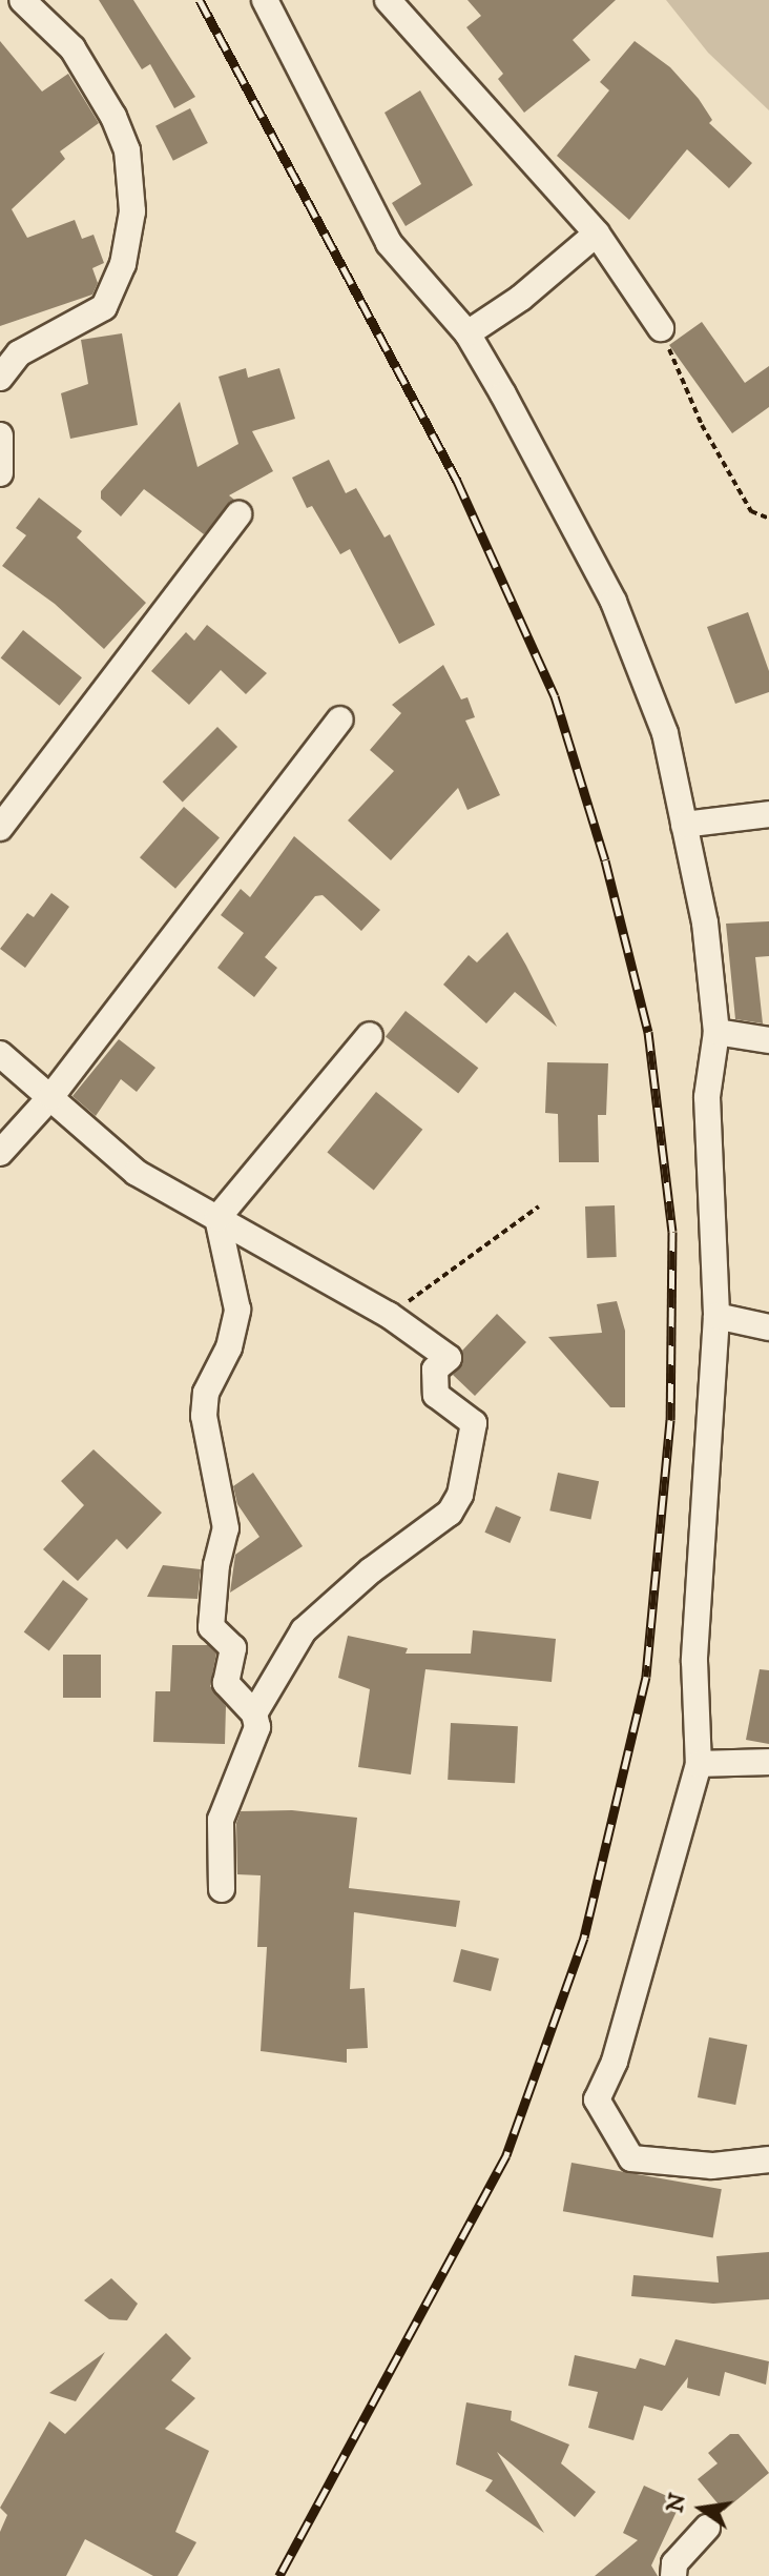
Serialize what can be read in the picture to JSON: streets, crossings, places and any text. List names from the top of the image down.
{
  "north": "left"
}
